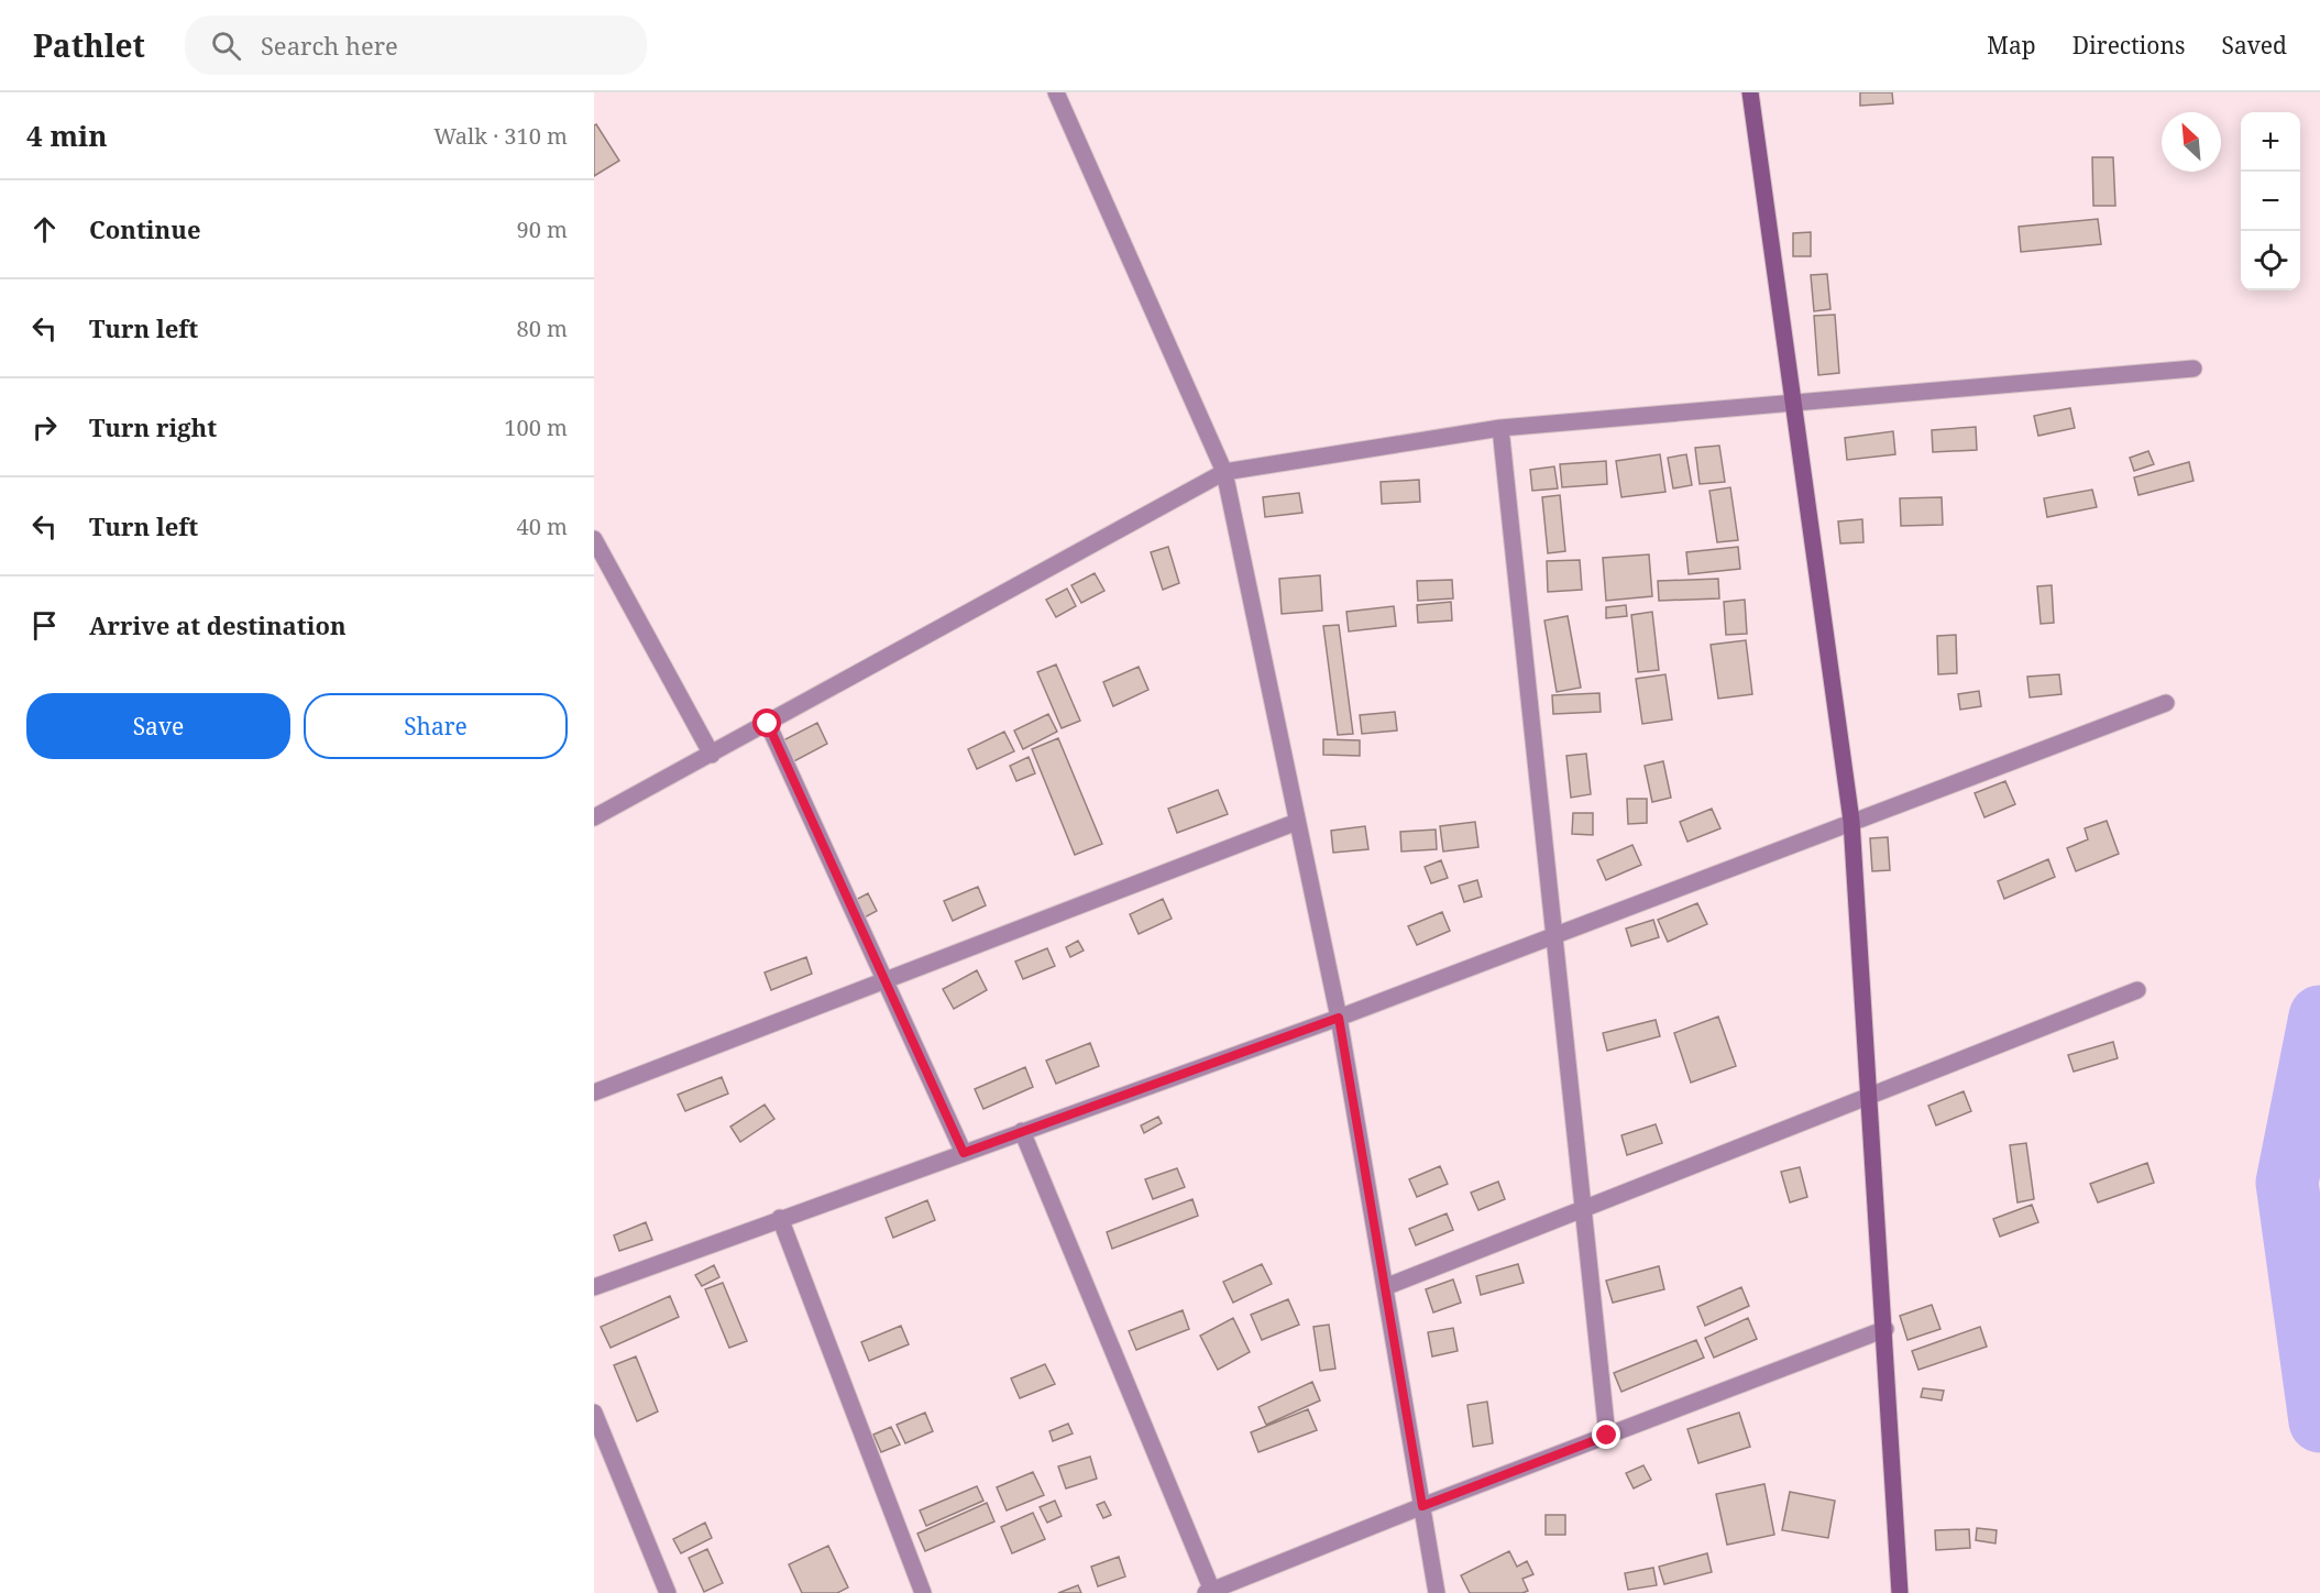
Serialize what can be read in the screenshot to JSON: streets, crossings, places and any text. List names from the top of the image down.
{
  "north": "top left",
  "page": {
    "header": "Pathlet",
    "search": "Search here",
    "nav": ["Map", "Directions", "Saved"],
    "heading": ["4 min", "Walk · 310 m"],
    "map_buttons": ["+", "−"],
    "list": [
      ["Continue", "90 m"],
      ["Turn left", "80 m"],
      ["Turn right", "100 m"],
      ["Turn left", "40 m"],
      "Arrive at destination"
    ],
    "buttons": ["Save", "Share"]
  }
}
